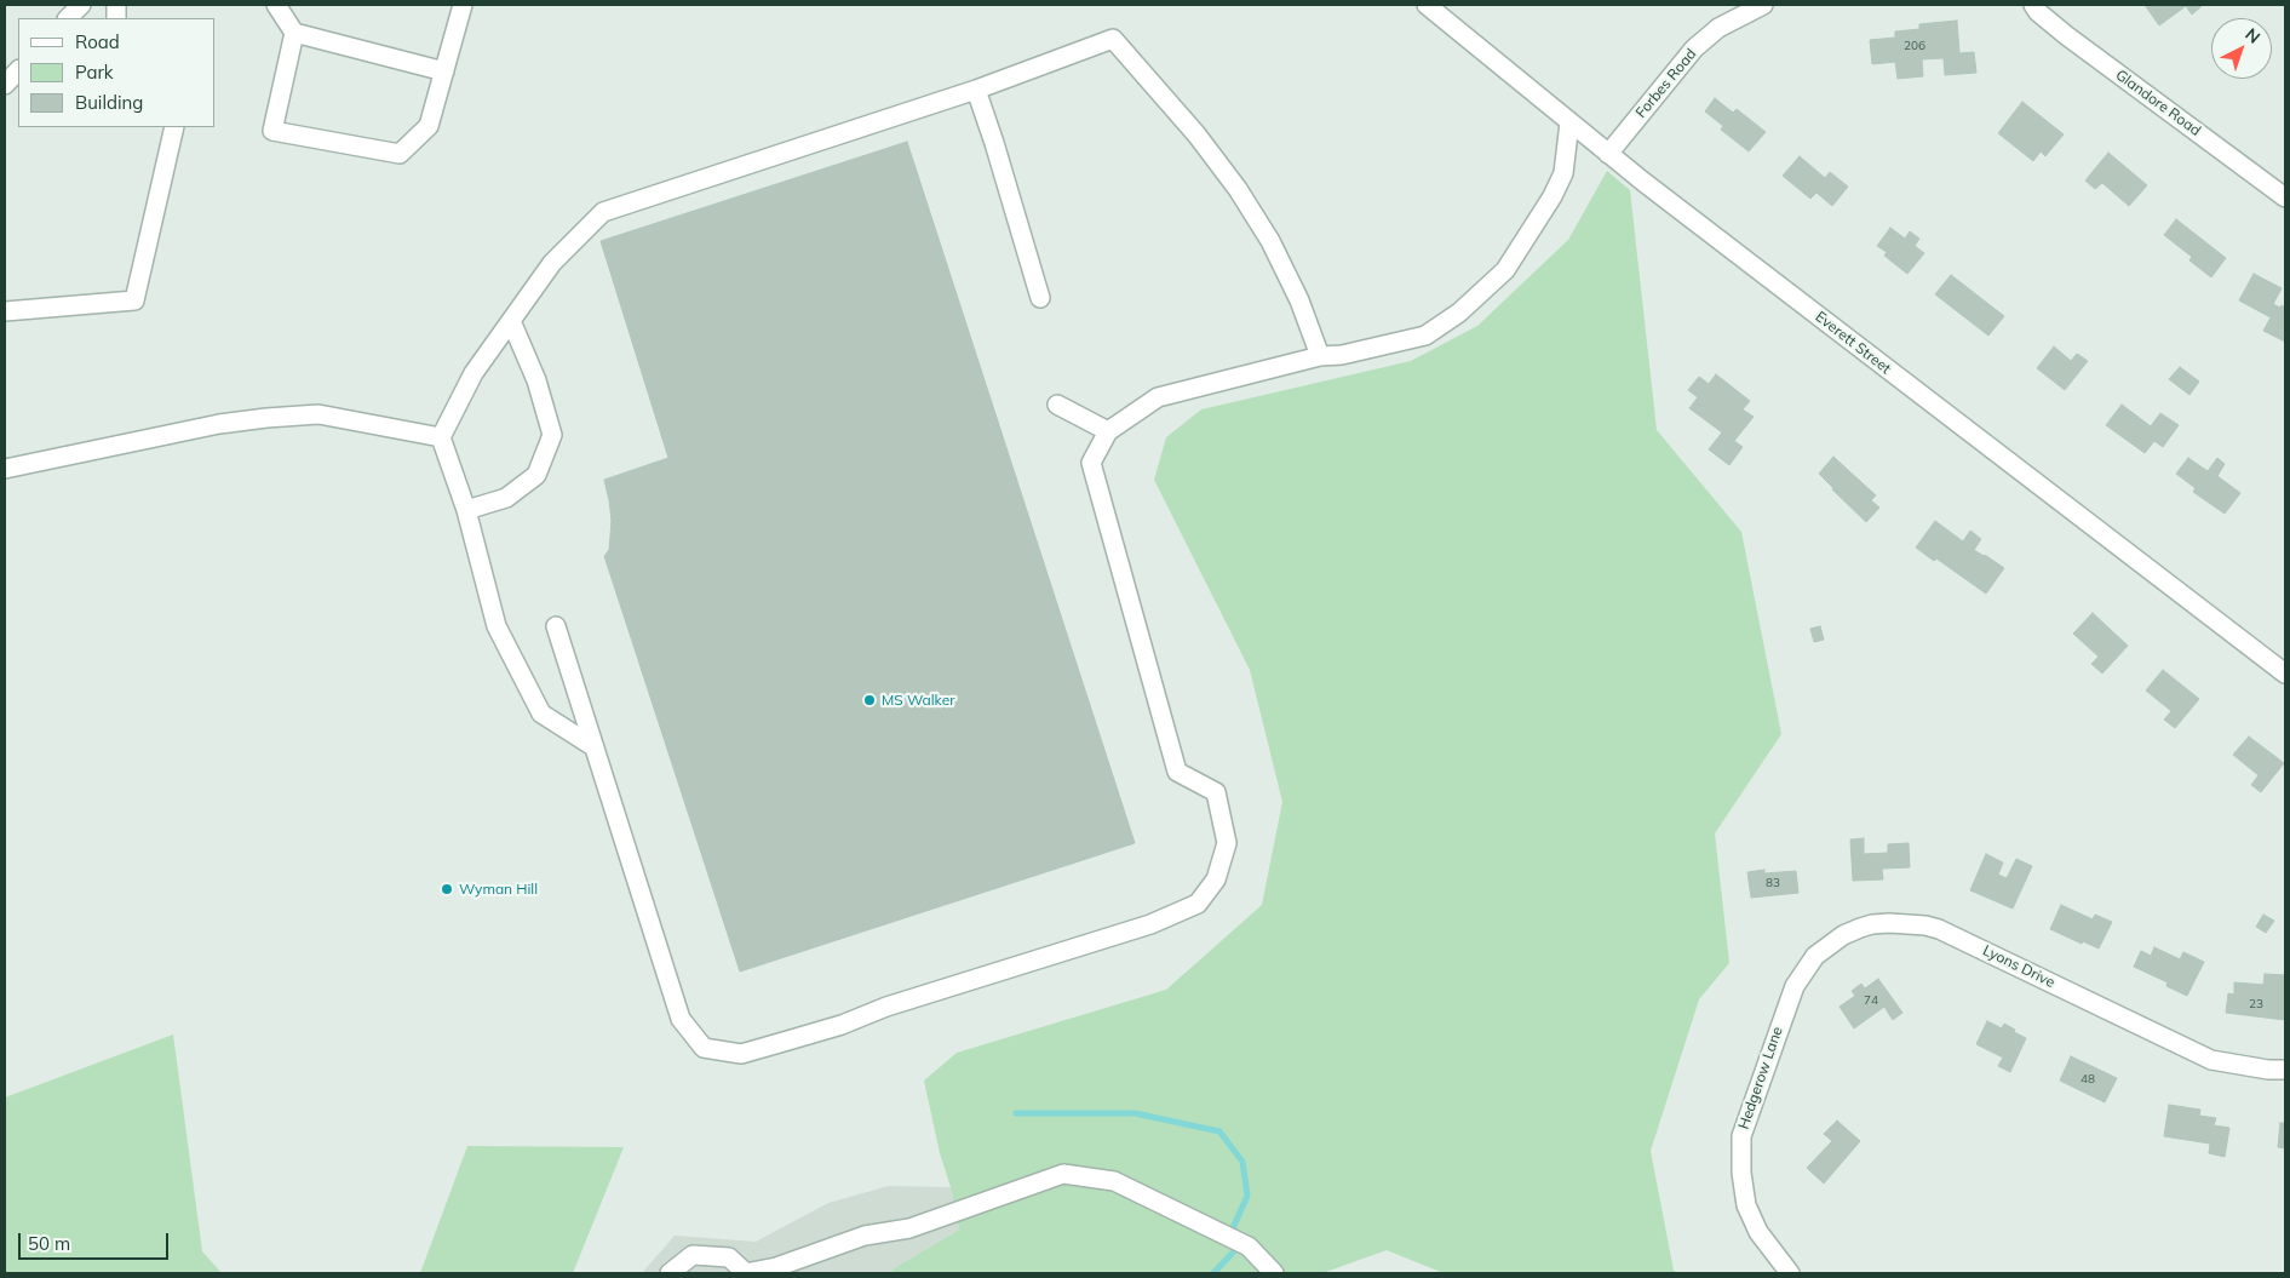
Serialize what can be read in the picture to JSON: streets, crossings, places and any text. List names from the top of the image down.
{
  "streets": {
    "street": [
      "Forbes Road",
      "Glandore Road",
      "Everett Street",
      "Lyons Drive",
      "Hedgerow Lane"
    ]
  },
  "crossings": [
    ["Forbes Road", "Everett Street"],
    ["Lyons Drive", "Hedgerow Lane"]
  ],
  "places": ["MS Walker", "Wyman Hill"],
  "house_numbers": [
    "206",
    "83",
    "74",
    "23",
    "48"
  ],
  "legend": ["Road", "Park", "Building"],
  "scale_bar": "50 m",
  "north": "top right"
}
